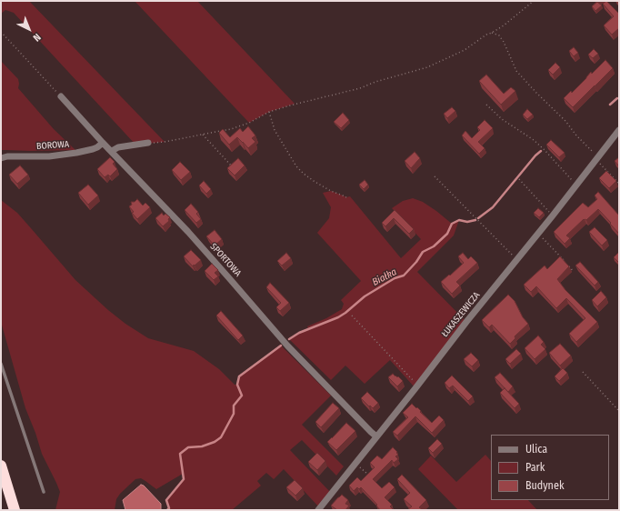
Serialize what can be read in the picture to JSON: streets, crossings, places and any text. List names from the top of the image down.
{
  "streets": {
    "street": ["BOROWA", "SPORTOWA", "ŁUKASZEWICZA"]
  },
  "crossings": [
    ["BOROWA", "SPORTOWA"],
    ["SPORTOWA", "ŁUKASZEWICZA"]
  ],
  "water": ["Białka"],
  "legend": ["Ulica", "Park", "Budynek"],
  "north": "bottom right"
}
